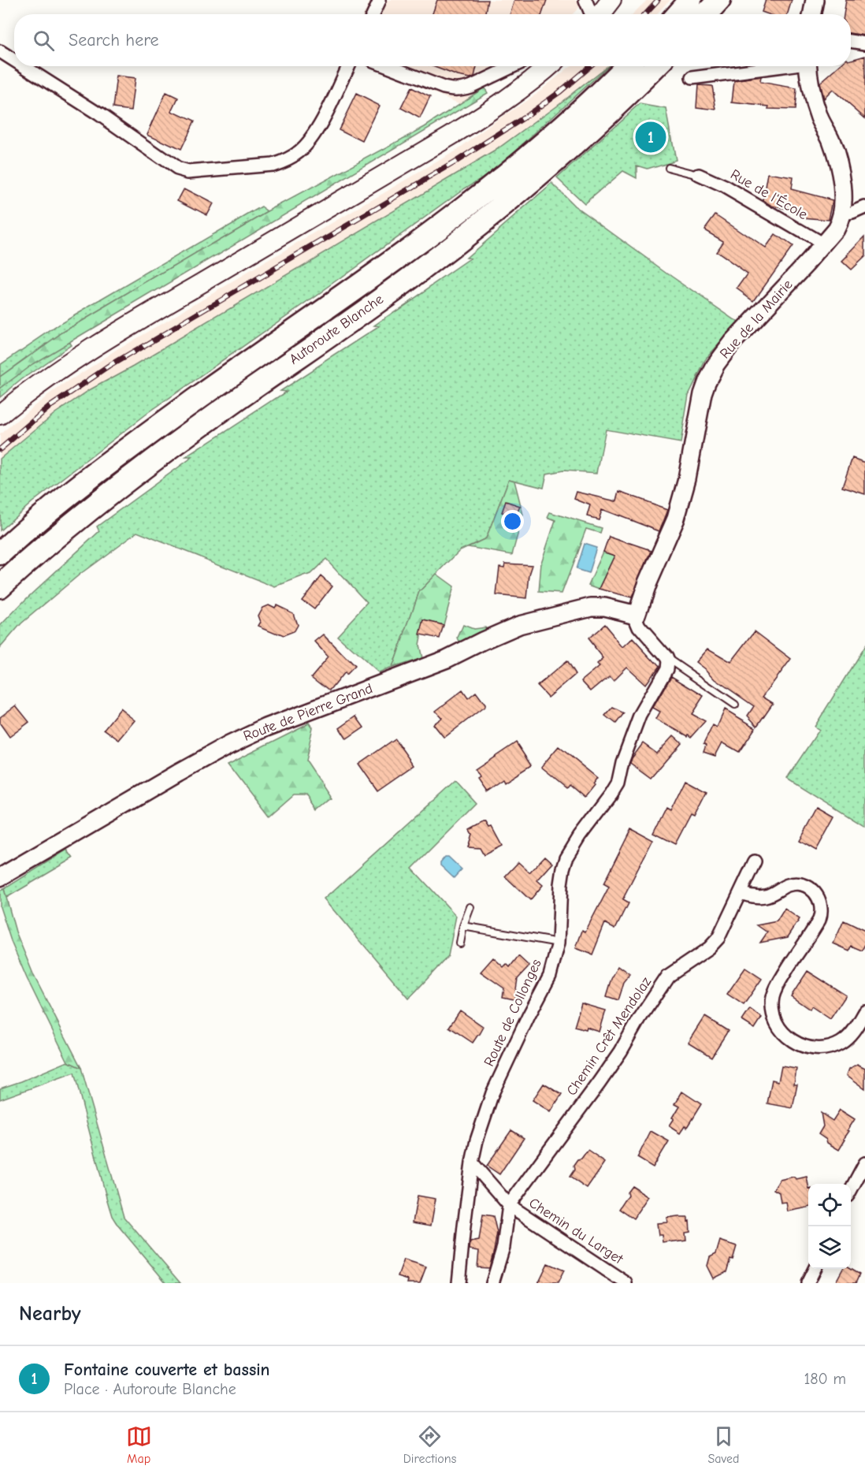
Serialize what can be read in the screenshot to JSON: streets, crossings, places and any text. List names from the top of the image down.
{
  "streets": {
    "highway": ["Autoroute Blanche"],
    "street": [
      "Rue de l'École",
      "Rue de la Mairie",
      "Route de Pierre Grand",
      "Route de Collonges",
      "Chemin Crêt Mendolaz",
      "Chemin du Larget"
    ]
  },
  "crossings": [
    ["Rue de l'École", "Rue de la Mairie"],
    ["Rue de la Mairie", "Route de Pierre Grand"],
    ["Route de Collonges", "Chemin du Larget"],
    ["Chemin Crêt Mendolaz", "Chemin du Larget"]
  ],
  "page": {
    "search": "Search here",
    "pins": "1",
    "heading": "Nearby",
    "list": [
      {
        "mark": "1",
        "name": "Fontaine couverte et bassin",
        "note": "Place · Autoroute Blanche",
        "value": "180 m"
      }
    ],
    "nav": ["Map", "Directions", "Saved"]
  }
}
